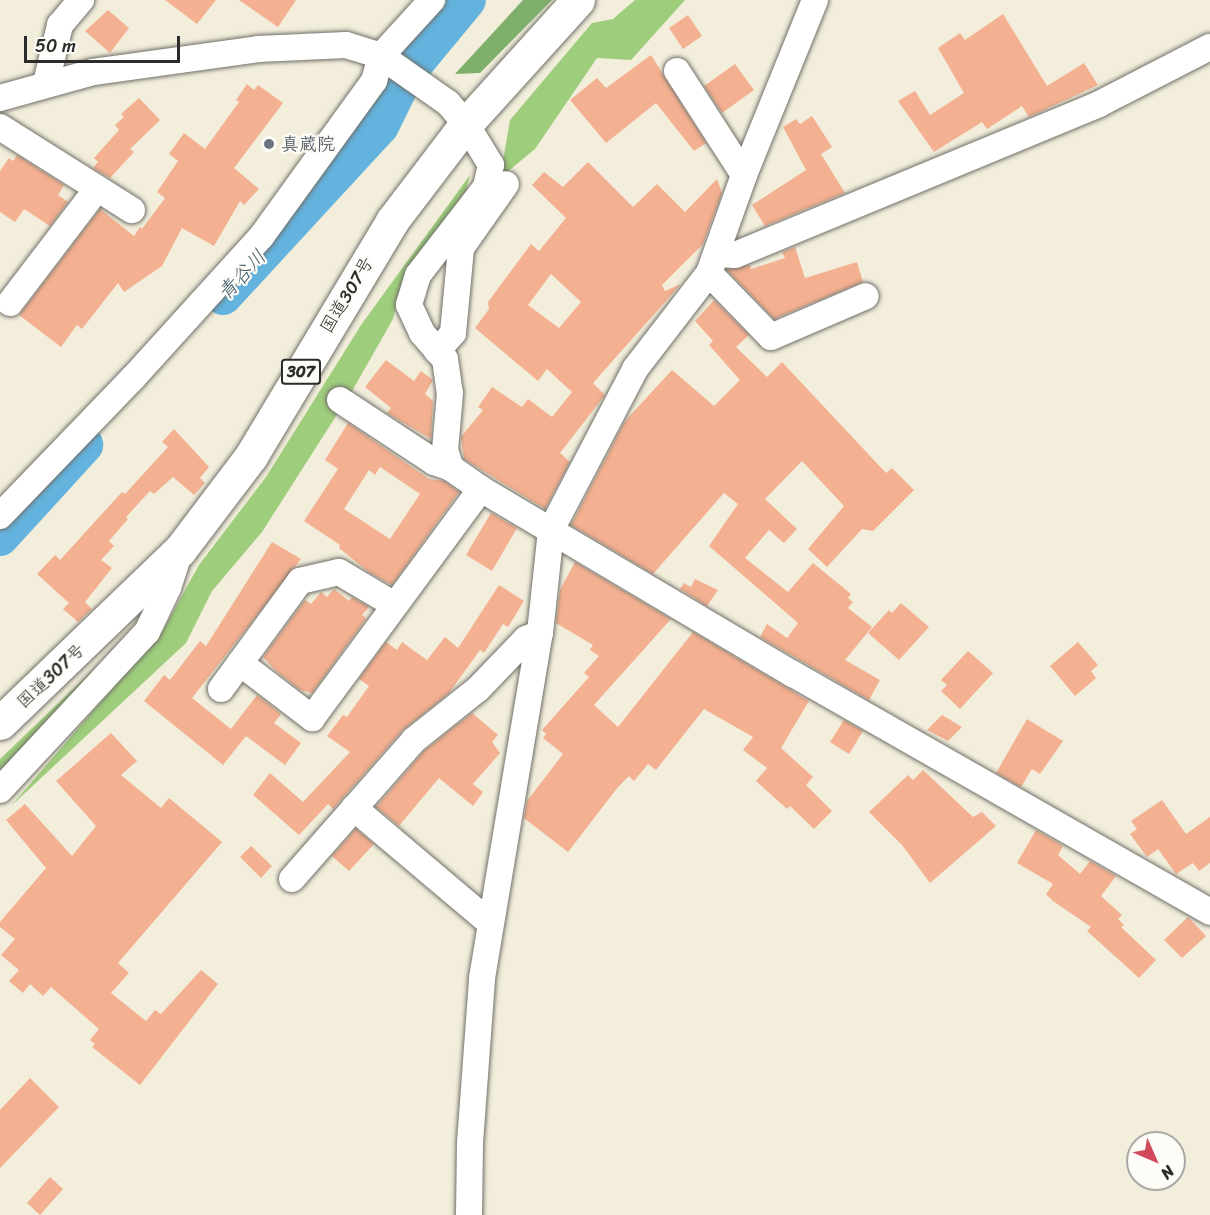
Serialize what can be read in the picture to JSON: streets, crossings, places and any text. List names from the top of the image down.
{
  "streets": {
    "highway": ["国道307号", "307"]
  },
  "water": ["青谷川"],
  "places": ["真蔵院"],
  "scale_bar": "50 m",
  "north": "bottom right"
}
